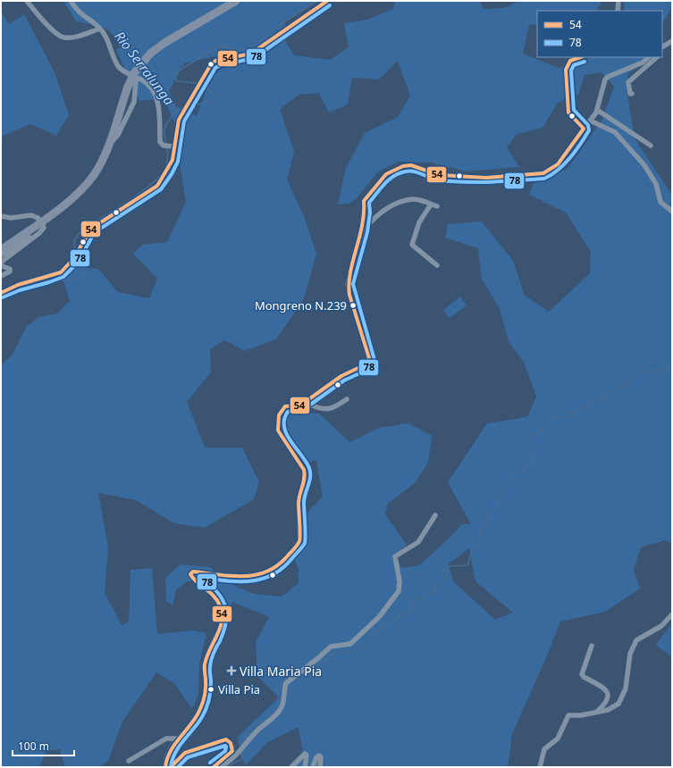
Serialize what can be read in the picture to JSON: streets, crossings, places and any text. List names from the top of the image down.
{
  "water": ["Rio Serralunga"],
  "places": {
    "other": ["Mongreno N.239", "Villa Pia"],
    "health": ["Villa Maria Pia"]
  },
  "lines": ["transit line 54", "transit line 78"],
  "legend": ["54", "78"],
  "scale_bar": "100 m"
}
